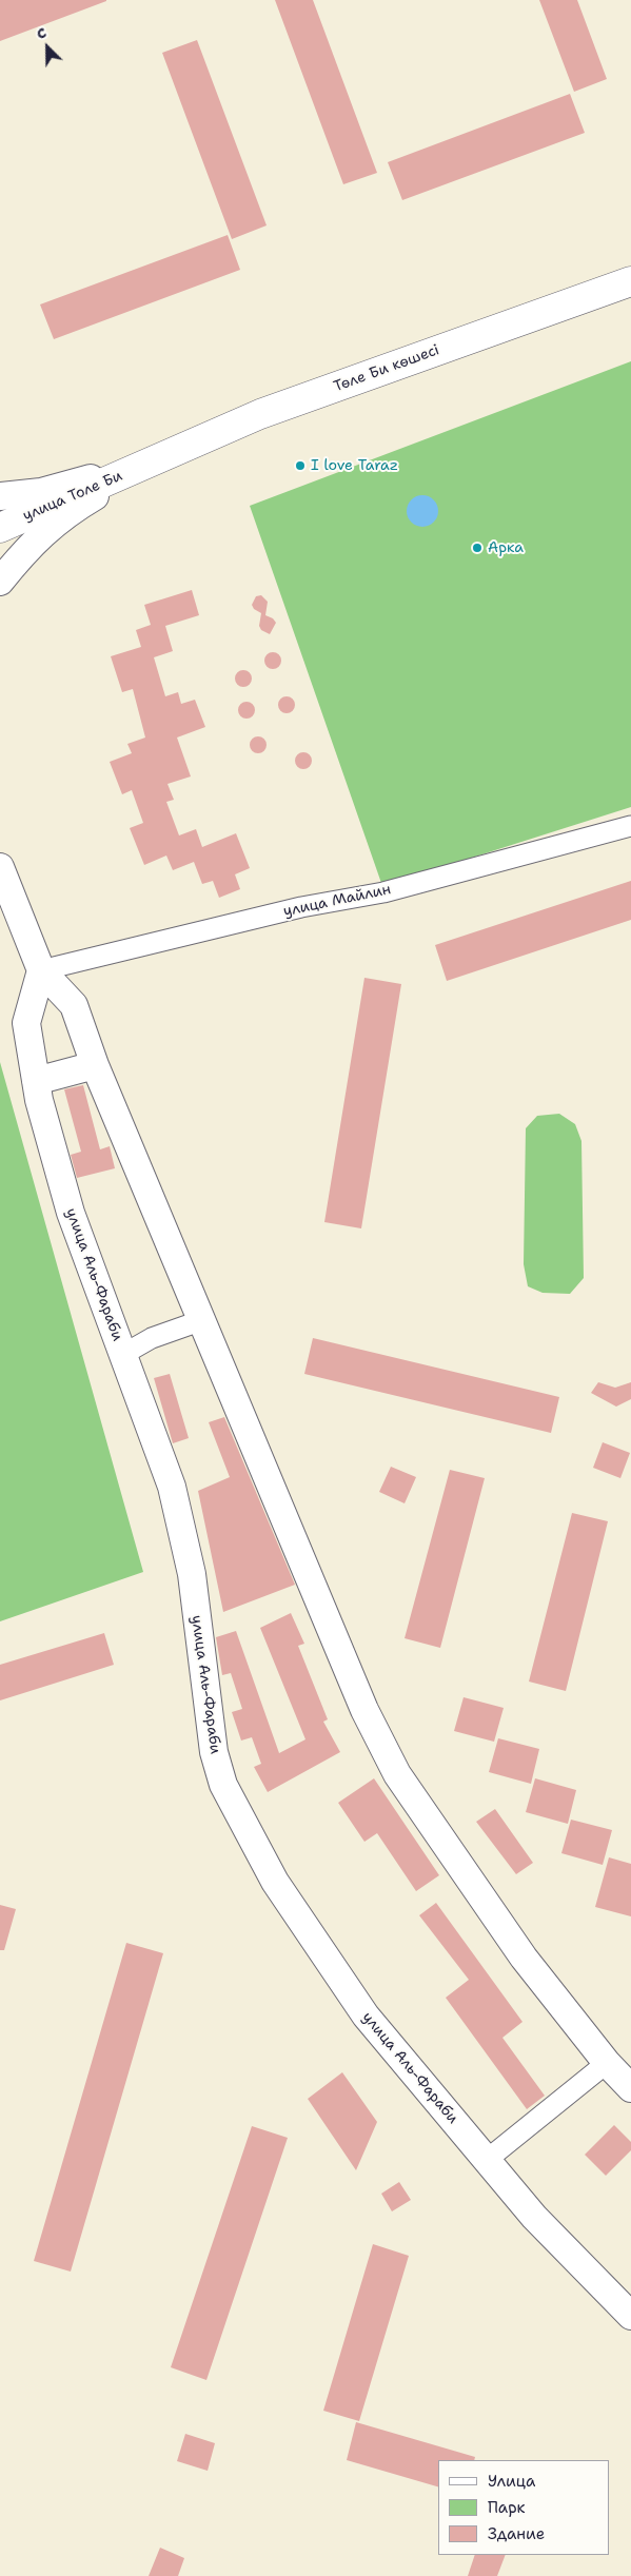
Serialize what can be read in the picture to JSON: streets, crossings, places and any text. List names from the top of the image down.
{
  "streets": {
    "main road": ["Төле Би көшесі", "улица Толе Би", "улица Аль-Фараби"],
    "street": ["улица Майлин"]
  },
  "crossings": [
    ["Төле Би көшесі", "улица Толе Би"],
    ["улица Майлин", "улица Аль-Фараби"]
  ],
  "places": ["I love Taraz", "Арка"],
  "legend": ["Улица", "Парк", "Здание"],
  "north": "top left"
}
